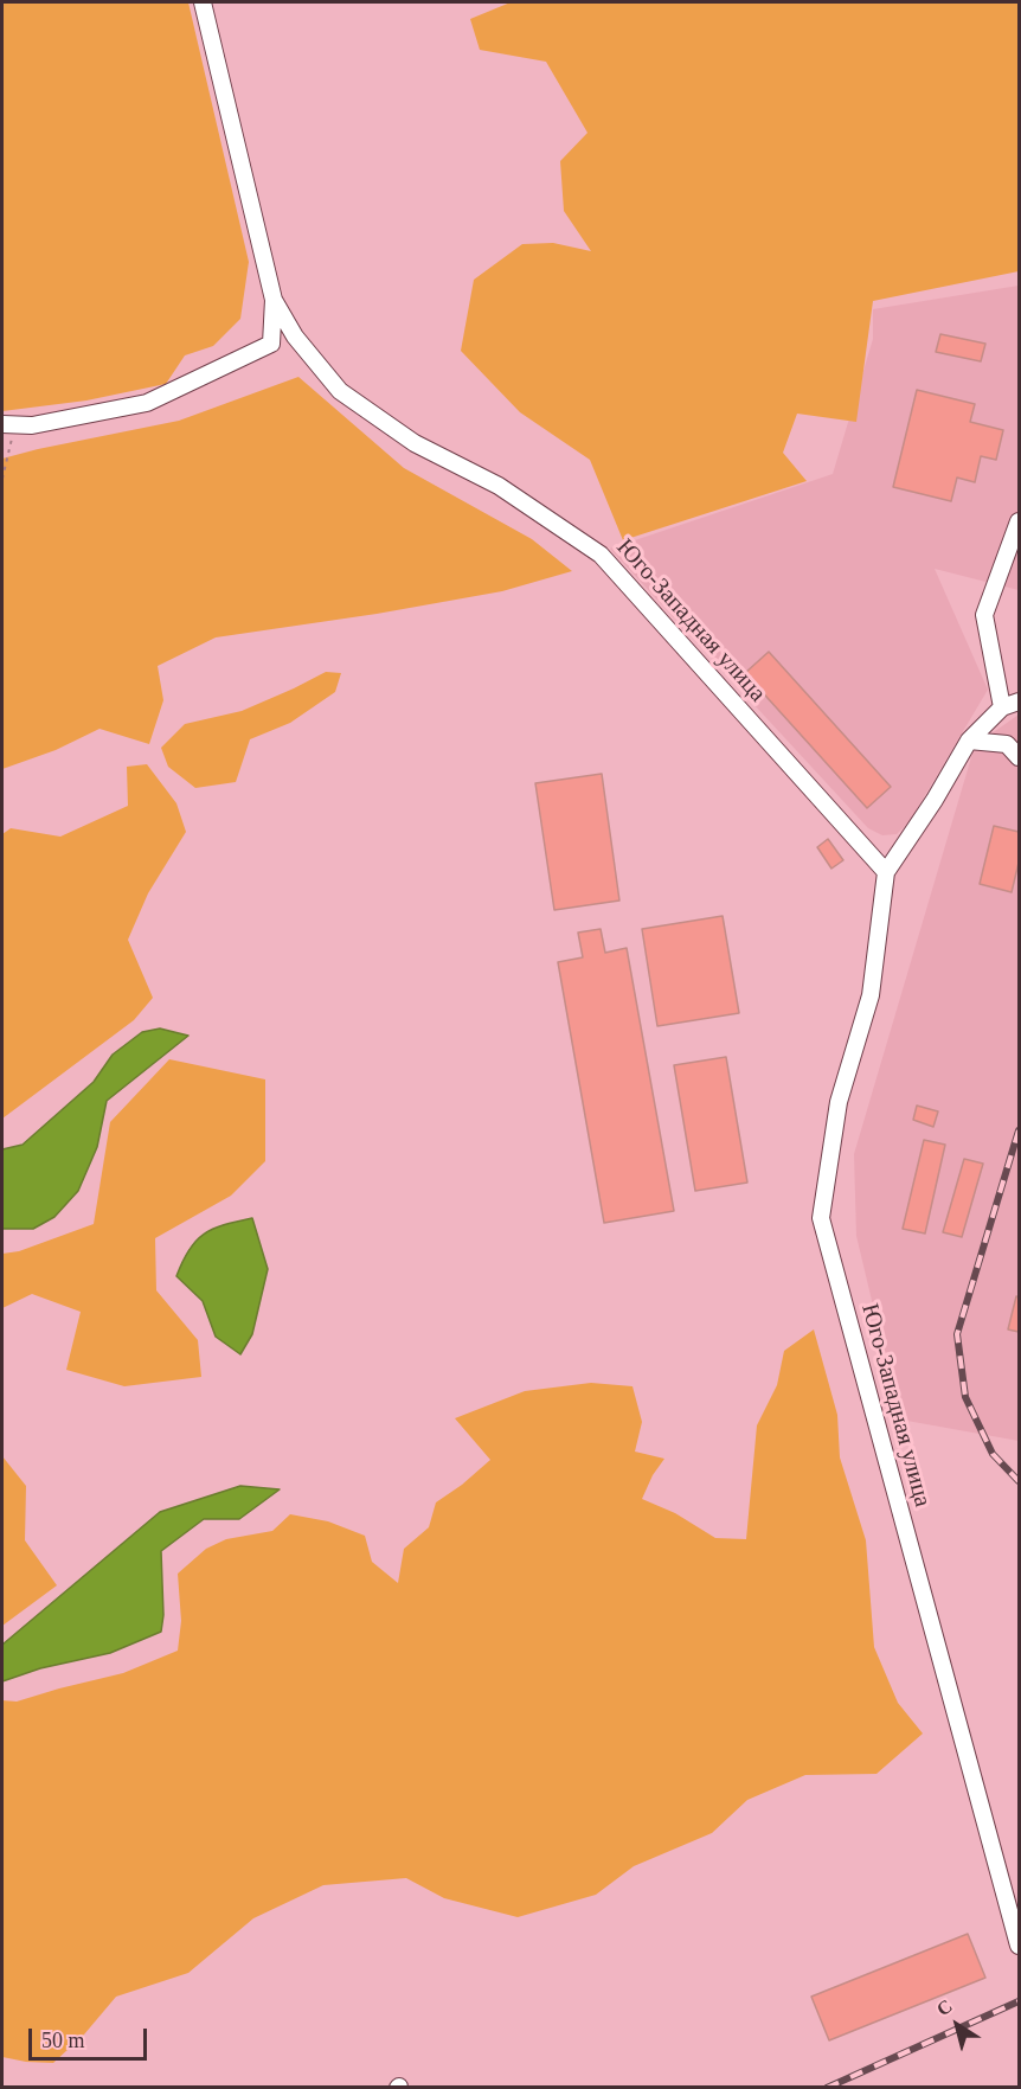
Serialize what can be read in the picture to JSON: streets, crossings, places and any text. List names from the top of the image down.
{
  "streets": {
    "street": ["Юго-Западная улица"]
  },
  "scale_bar": "50 m",
  "north": "top left"
}
